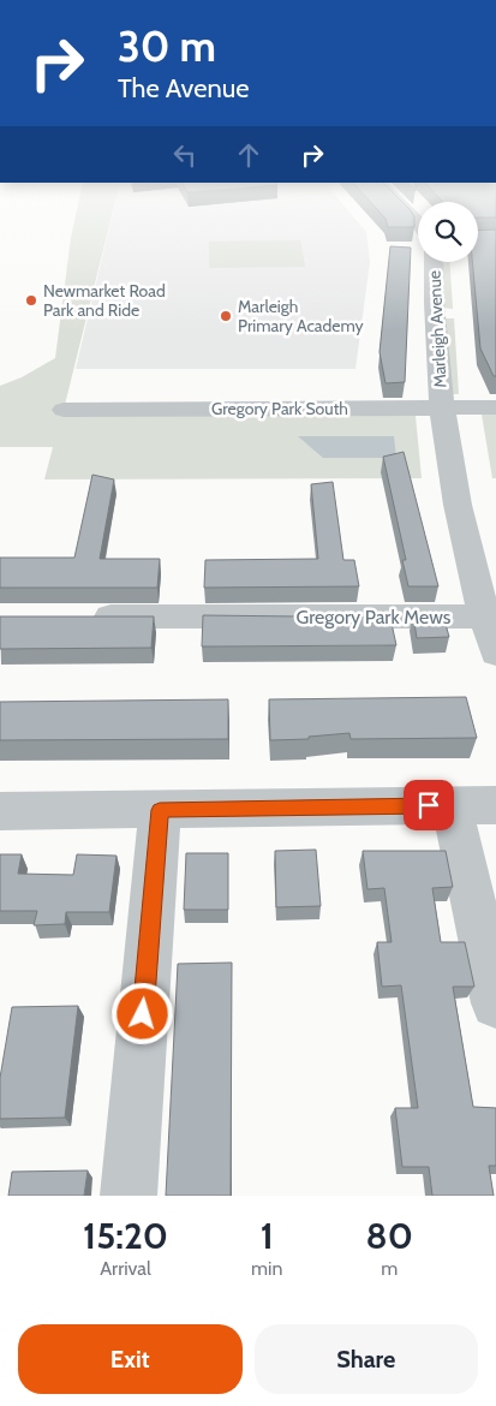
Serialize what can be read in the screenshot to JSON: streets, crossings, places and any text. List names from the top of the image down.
{
  "streets": {
    "street": ["Marleigh Avenue", "Gregory Park South", "Gregory Park Mews"]
  },
  "crossings": [
    ["Marleigh Avenue", "Gregory Park South"],
    ["Marleigh Avenue", "Gregory Park Mews"]
  ],
  "places": ["Newmarket Road Park and Ride", "Marleigh Primary Academy"],
  "page": {
    "turn": ["30 m", "The Avenue"],
    "eta": [
      "15:20",
      "Arrival",
      "1",
      "min",
      "80",
      "m"
    ],
    "buttons": ["Exit", "Share"]
  }
}
